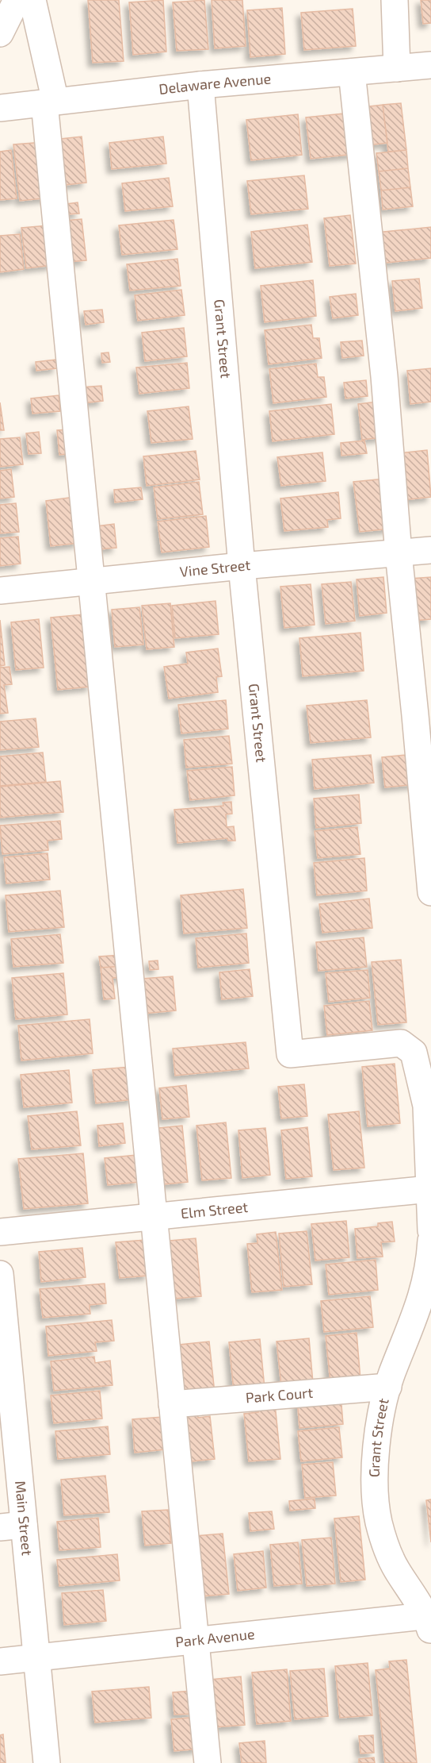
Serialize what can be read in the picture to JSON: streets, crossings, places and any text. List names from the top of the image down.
{
  "streets": {
    "street": [
      "Delaware Avenue",
      "Grant Street",
      "Vine Street",
      "Elm Street",
      "Park Court",
      "Main Street",
      "Park Avenue"
    ]
  },
  "crossings": [
    ["Delaware Avenue", "Grant Street"],
    ["Grant Street", "Vine Street"],
    ["Grant Street", "Elm Street"],
    ["Grant Street", "Park Court"],
    ["Grant Street", "Park Avenue"],
    ["Main Street", "Park Avenue"]
  ]
}
